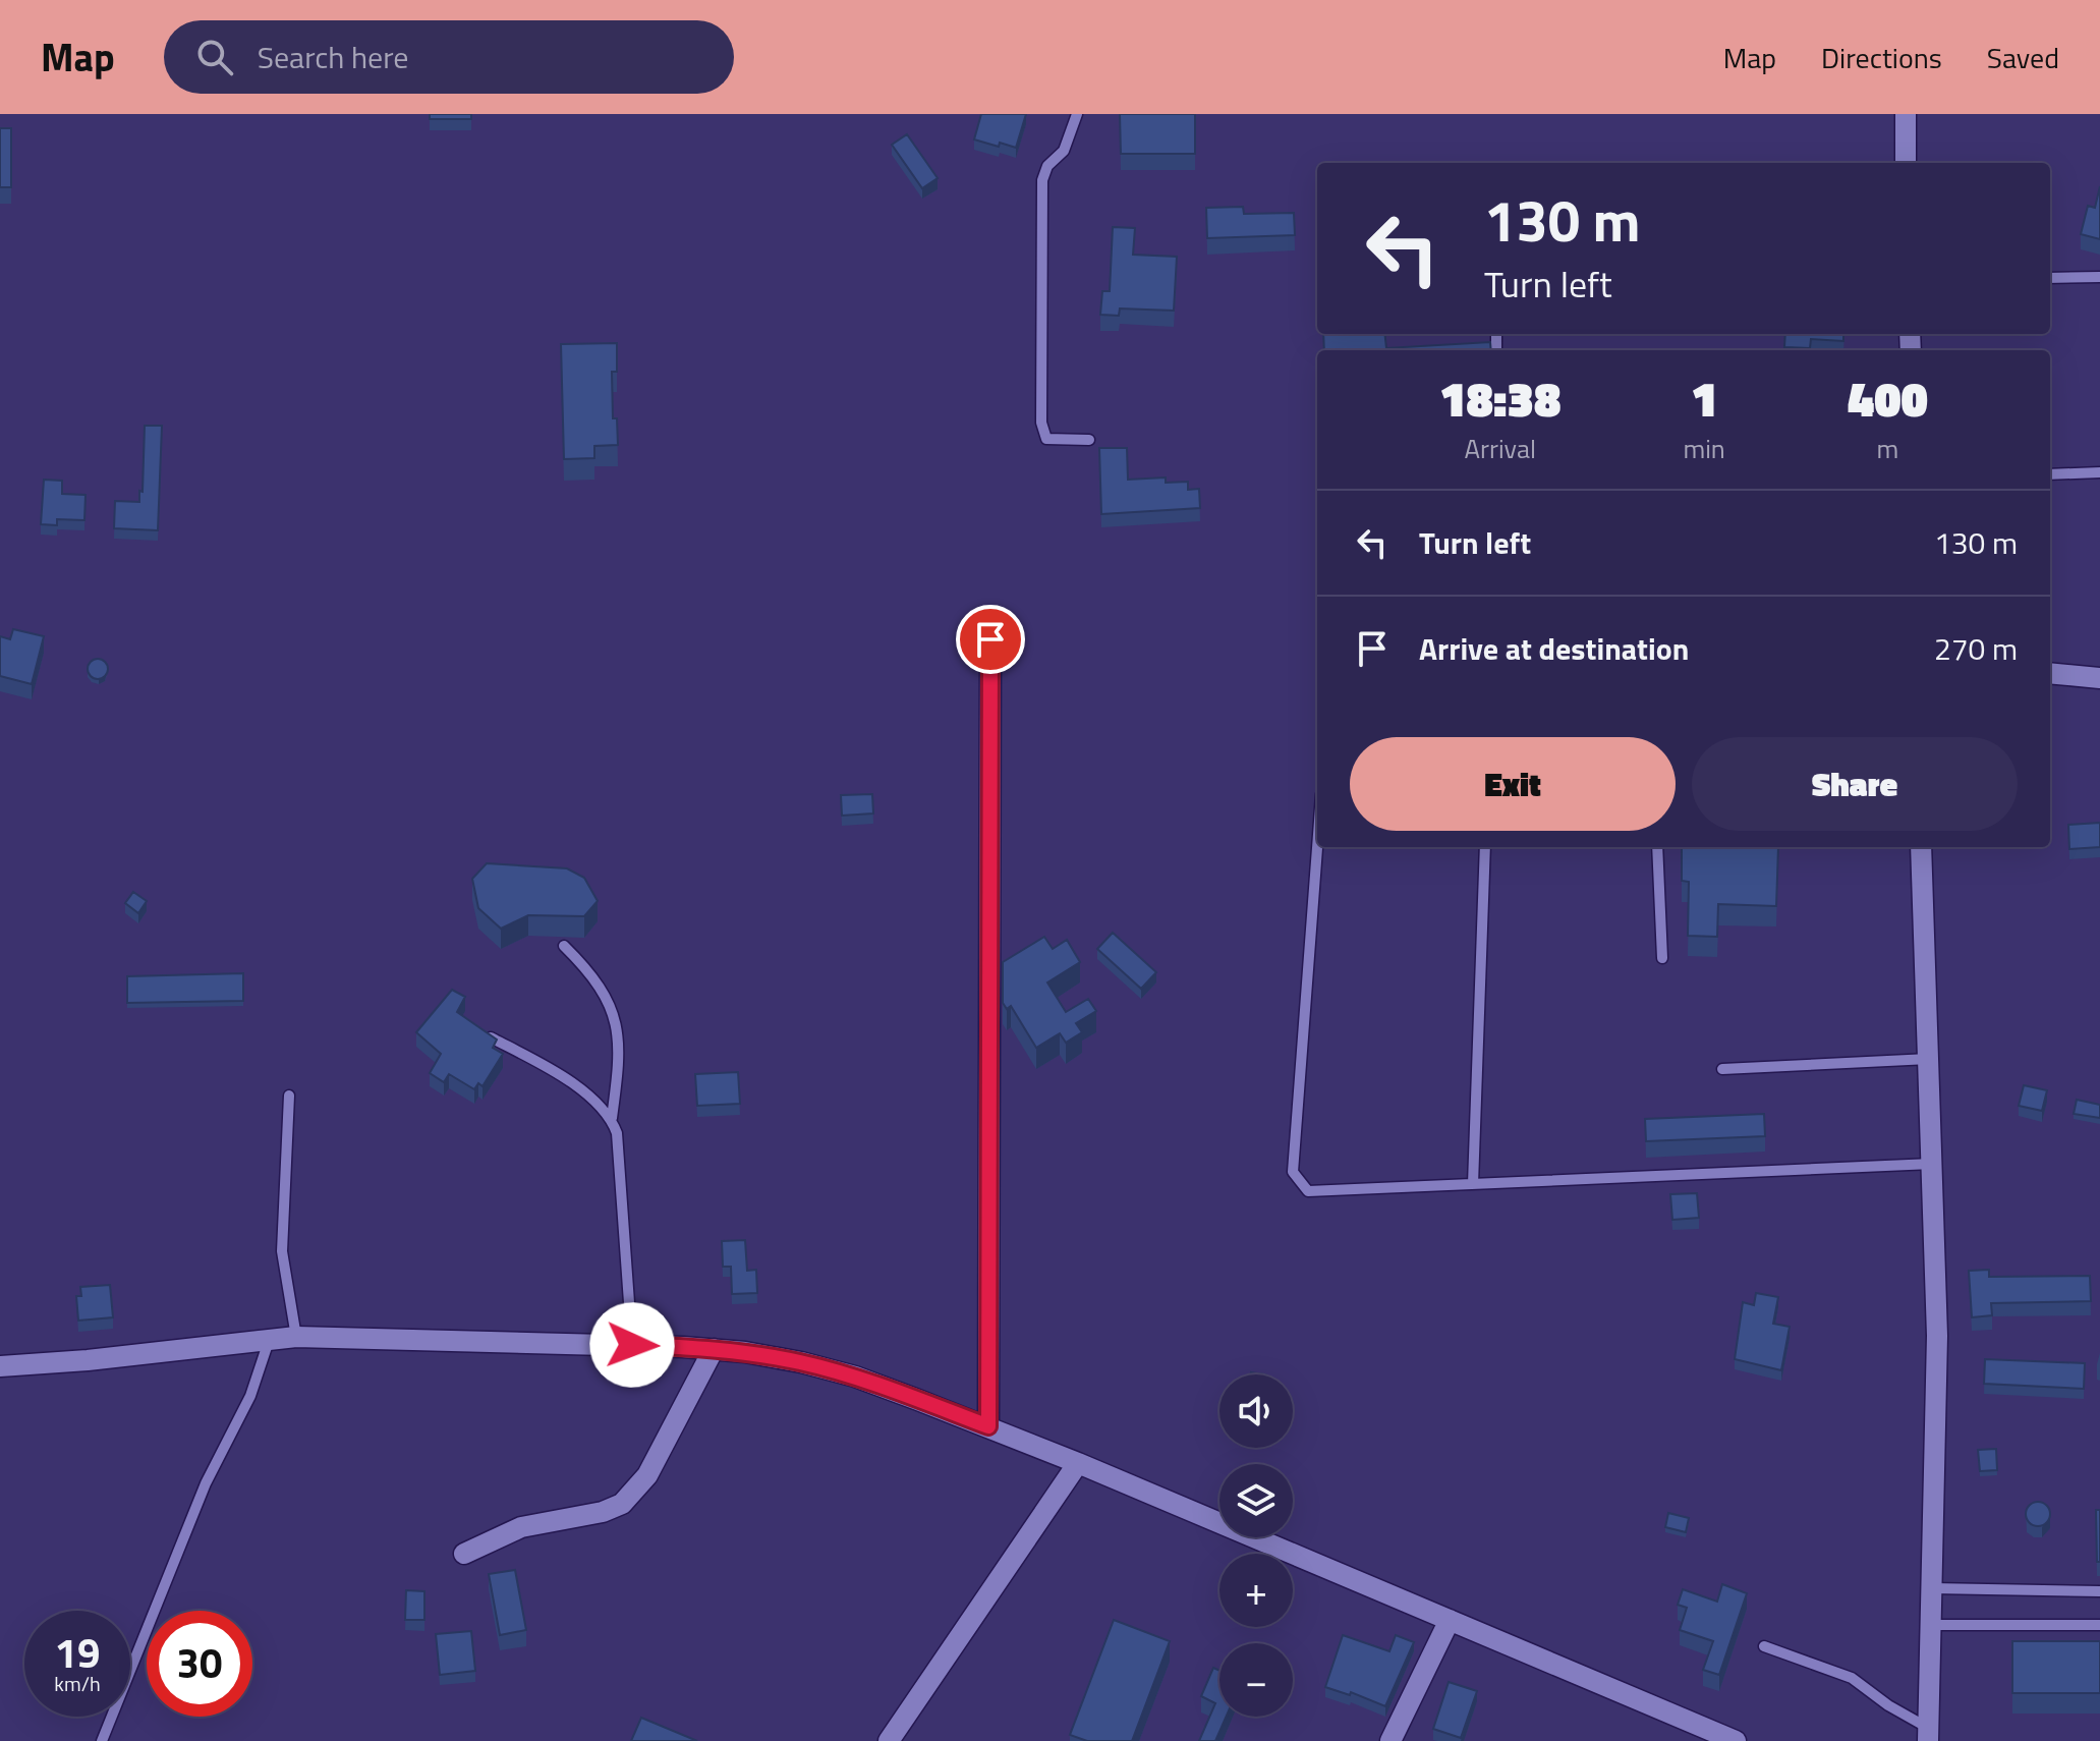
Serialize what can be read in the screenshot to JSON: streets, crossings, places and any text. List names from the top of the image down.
{
  "page": {
    "header": "Map",
    "search": "Search here",
    "nav": ["Map", "Directions", "Saved"],
    "turn": ["130 m", "Turn left"],
    "eta": [
      "18:38",
      "Arrival",
      "1",
      "min",
      "400",
      "m"
    ],
    "list": [
      {
        "name": "Turn left",
        "value": "130 m"
      },
      {
        "name": "Arrive at destination",
        "value": "270 m"
      }
    ],
    "buttons": ["Exit", "Share"],
    "map_buttons": ["+", "−"],
    "speed": "19 km/h",
    "limit": "30"
  }
}
